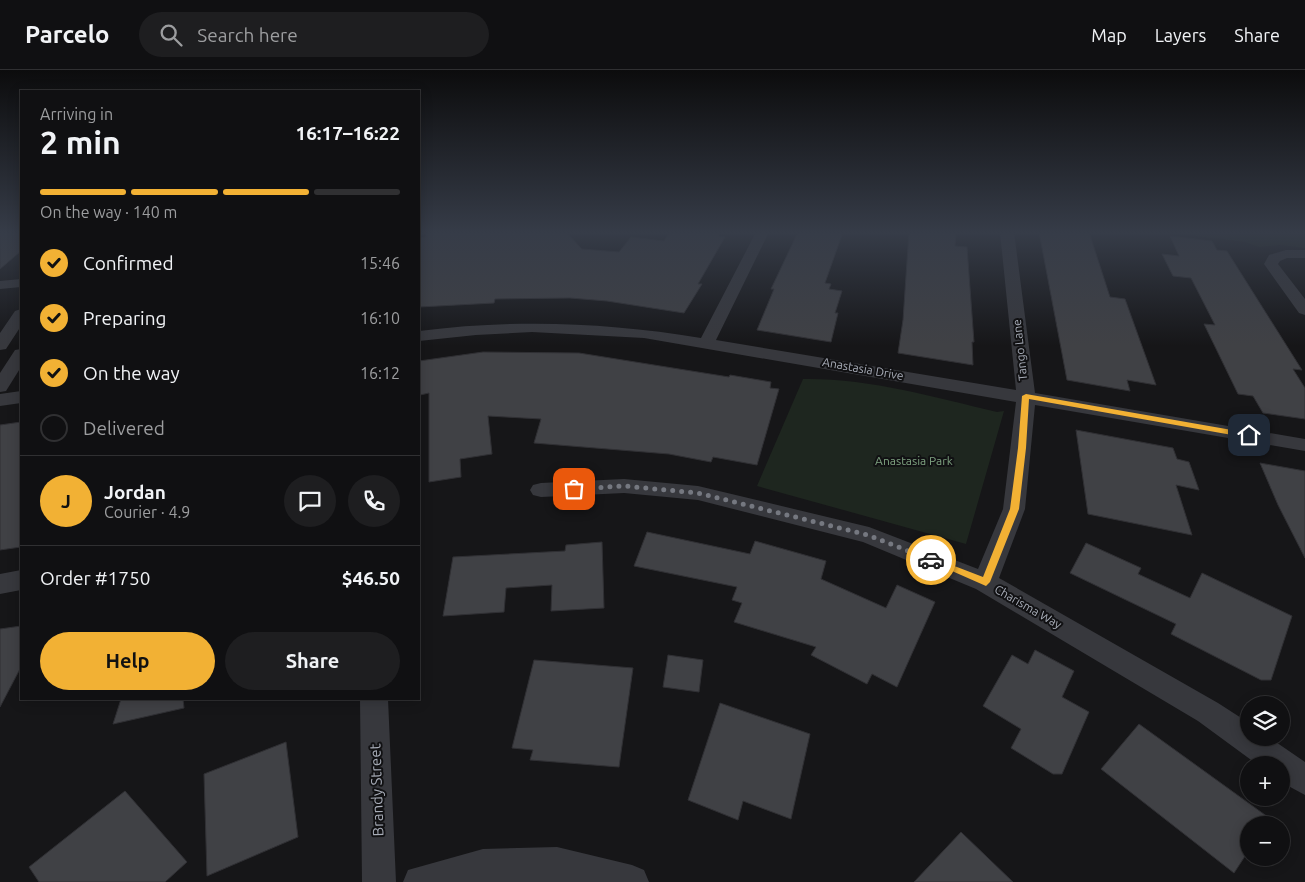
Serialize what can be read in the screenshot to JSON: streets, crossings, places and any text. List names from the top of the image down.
{
  "streets": {
    "street": [
      "Tango Lane",
      "Anastasia Drive",
      "Charisma Way",
      "Brandy Street"
    ]
  },
  "crossings": [
    ["Tango Lane", "Anastasia Drive"],
    ["Tango Lane", "Charisma Way"]
  ],
  "parks": ["Anastasia Park"],
  "page": {
    "header": "Parcelo",
    "search": "Search here",
    "nav": ["Map", "Layers", "Share"],
    "heading": ["2 min", "Arriving in", "16:17–16:22"],
    "panel": [
      "Jordan",
      "Courier · 4.9",
      "Order #1750",
      "$46.50"
    ],
    "bar": "On the way · 140 m",
    "list": [
      ["Confirmed", "15:46"],
      ["Preparing", "16:10"],
      ["On the way", "16:12"],
      "Delivered"
    ],
    "round": "J",
    "buttons": ["Help", "Share"],
    "map_buttons": ["+", "−"]
  }
}
